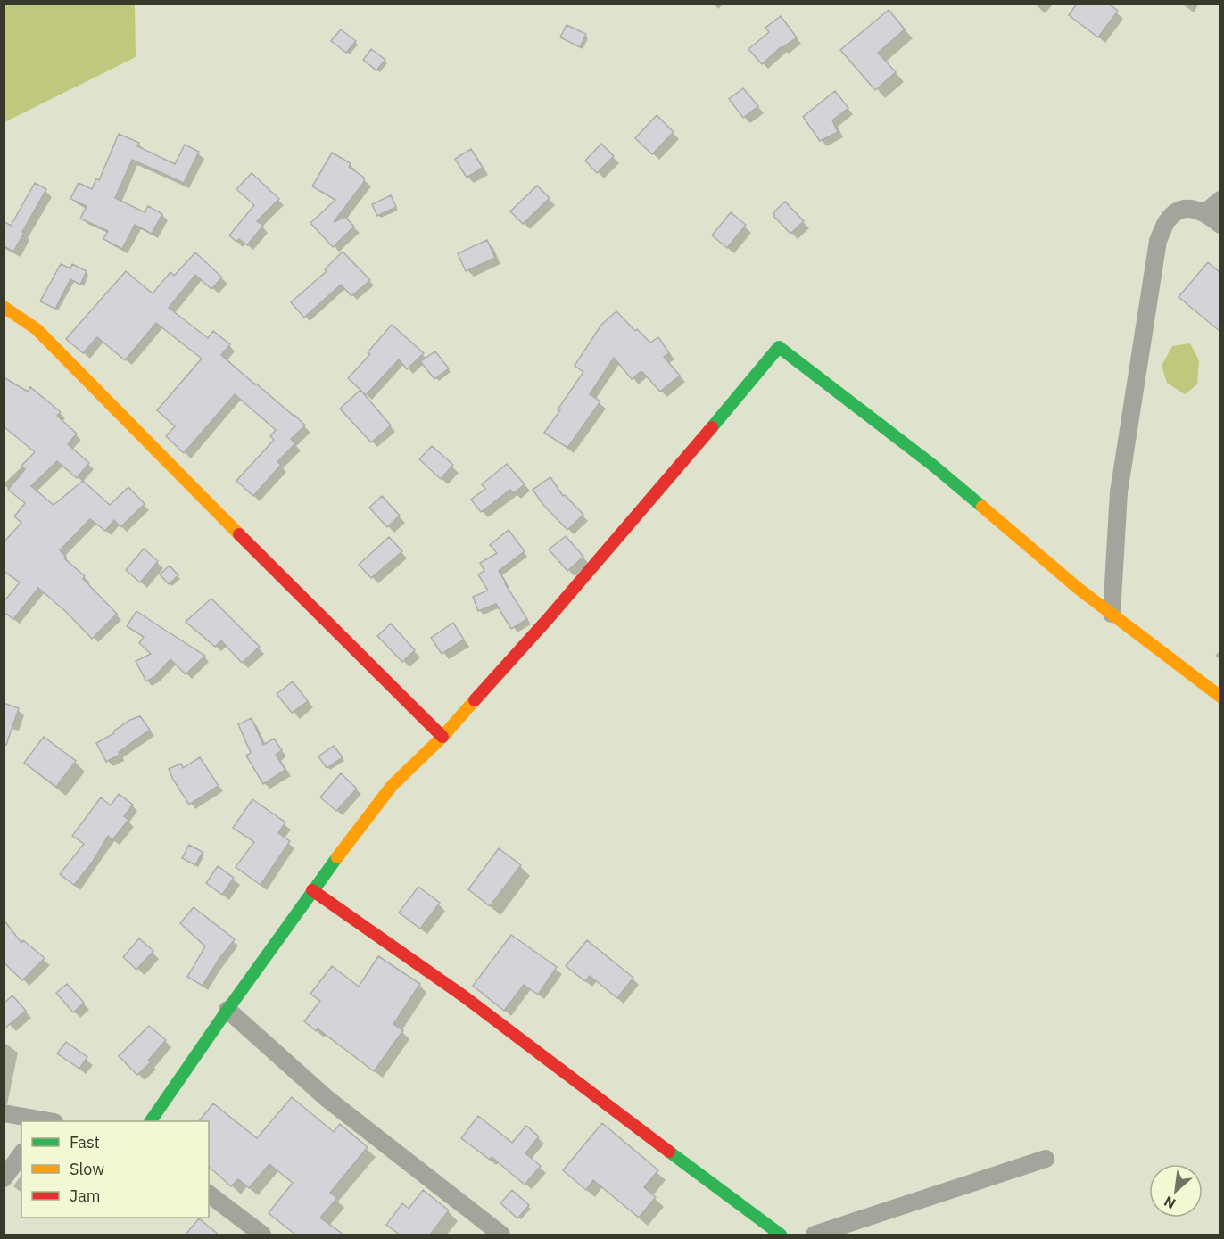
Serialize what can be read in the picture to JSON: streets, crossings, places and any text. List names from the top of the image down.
{
  "legend": ["Fast", "Slow", "Jam"],
  "north": "bottom left"
}
